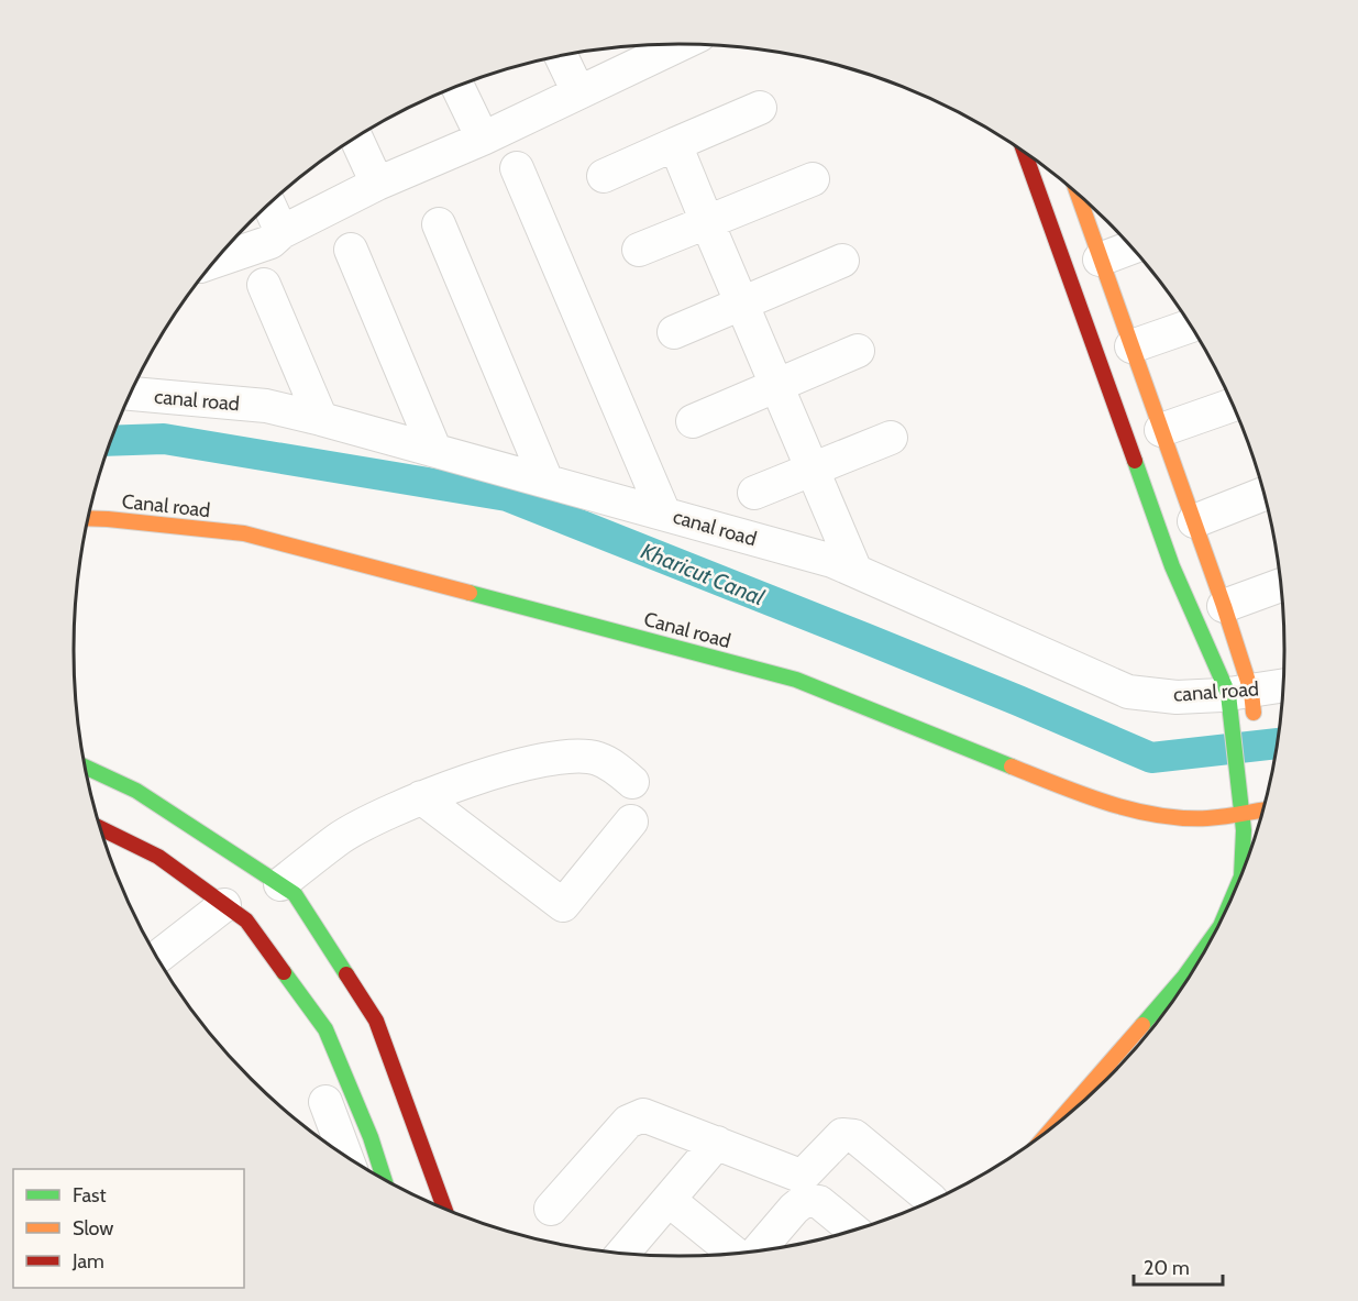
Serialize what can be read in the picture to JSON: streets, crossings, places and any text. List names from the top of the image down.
{
  "streets": {
    "street": ["canal road", "Canal road"]
  },
  "water": ["Kharicut Canal"],
  "legend": ["Fast", "Slow", "Jam"],
  "scale_bar": "20 m"
}
